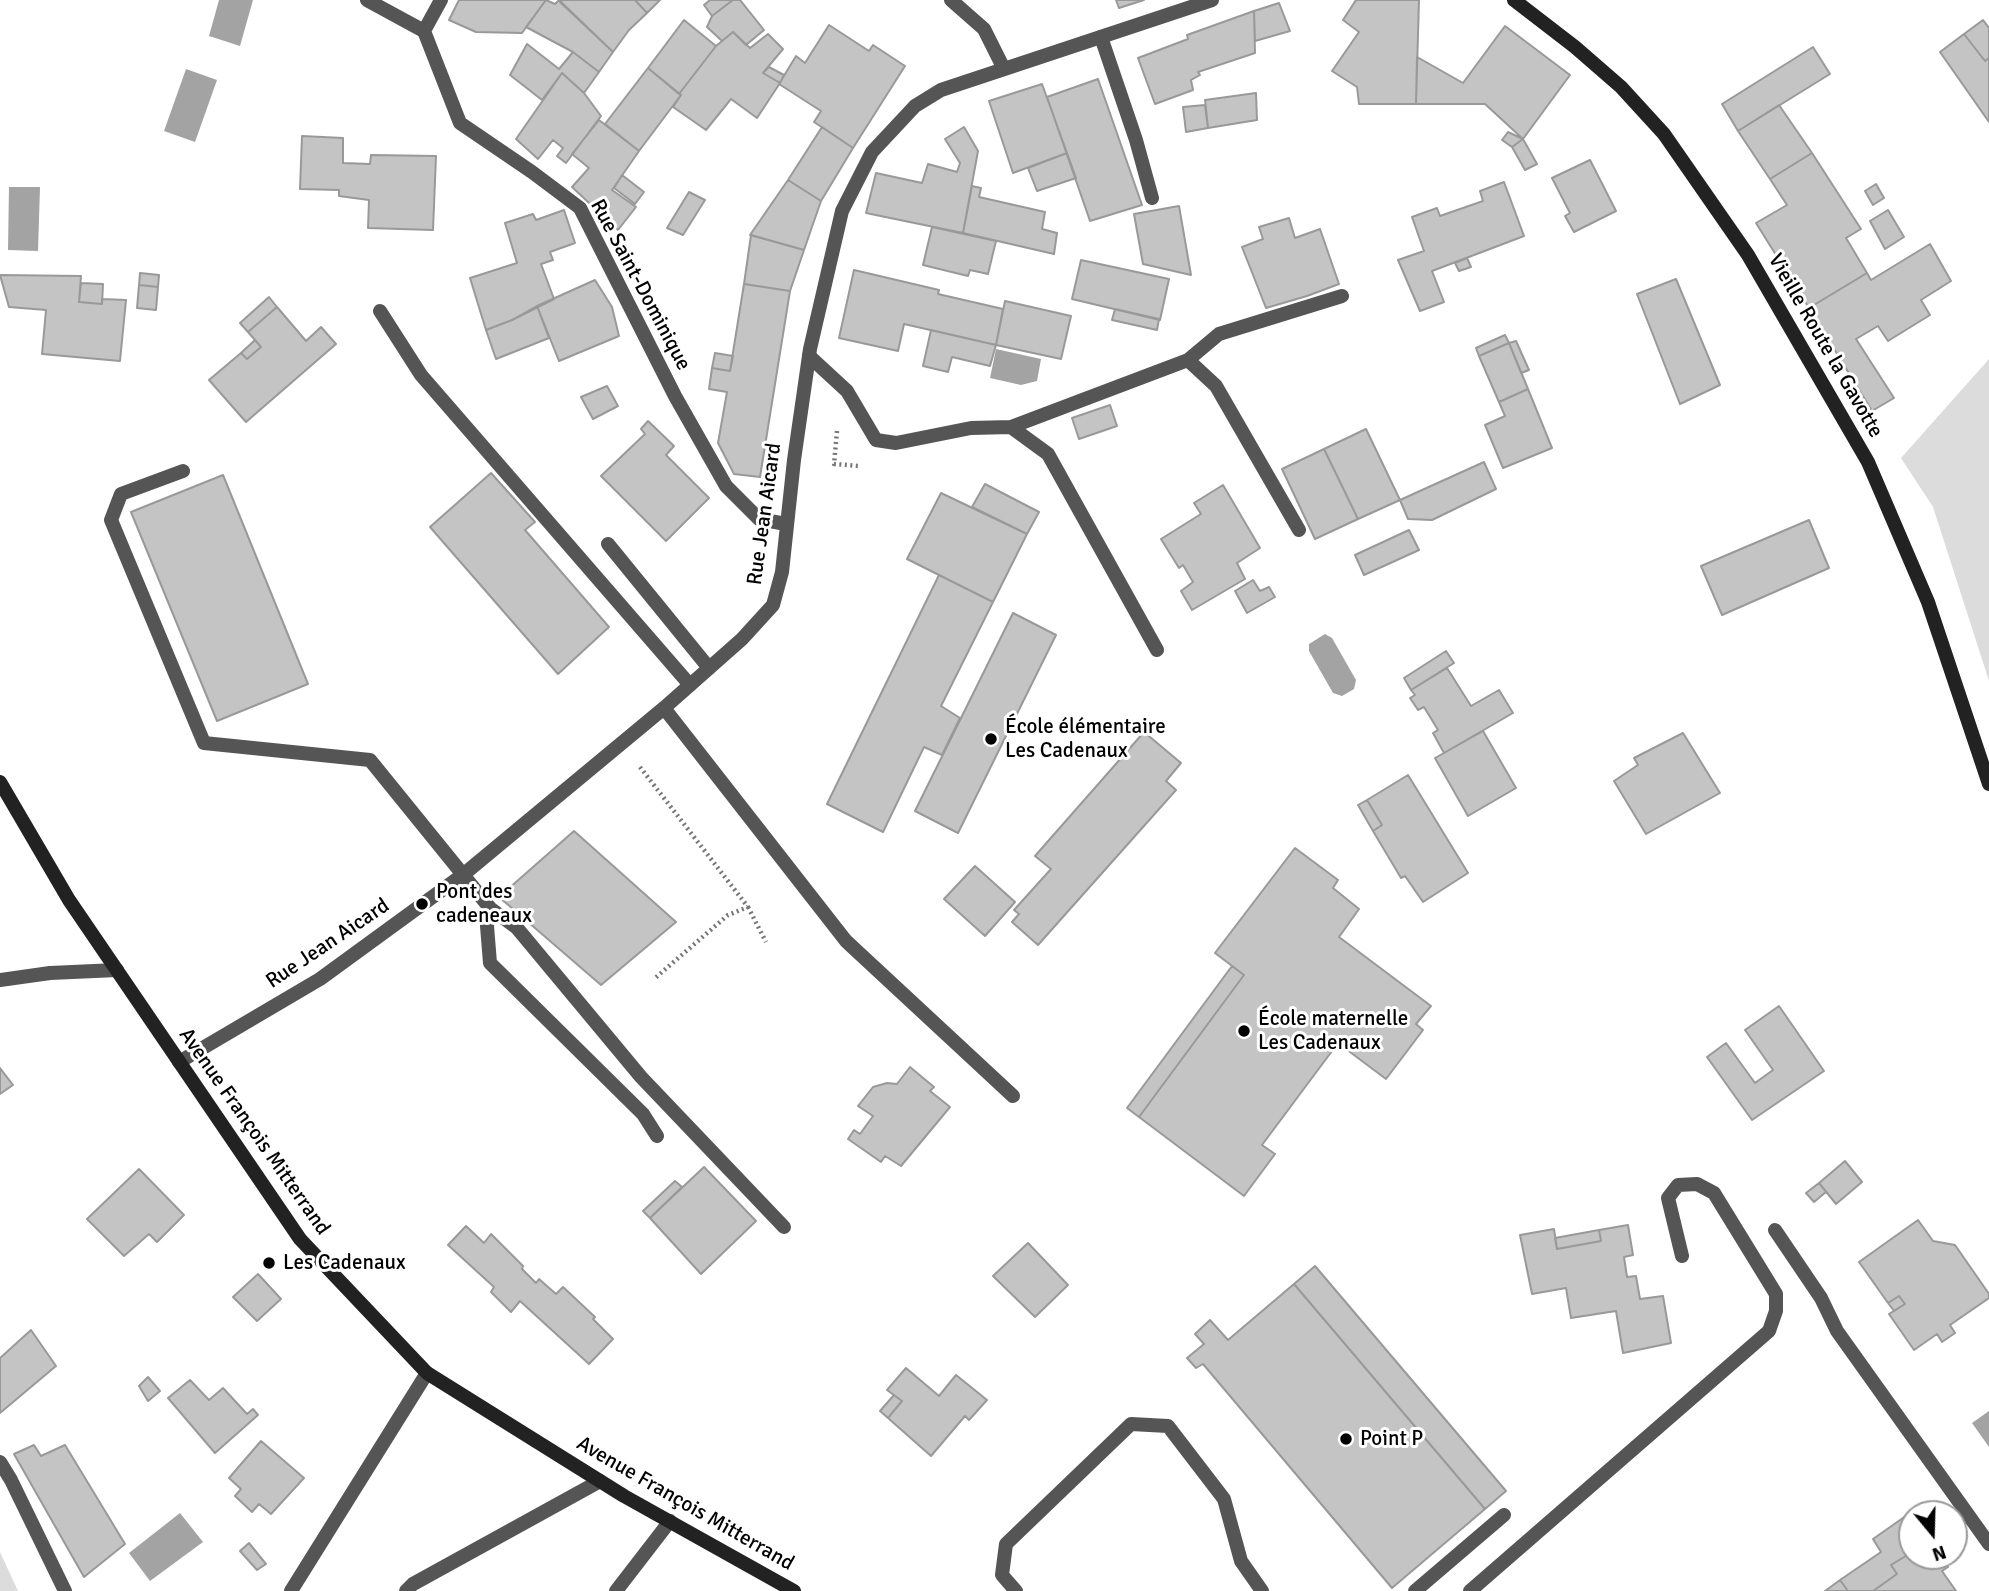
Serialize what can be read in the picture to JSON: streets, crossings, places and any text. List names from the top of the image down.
{
  "streets": {
    "main road": ["Vieille Route la Gavotte", "Avenue François Mitterrand"],
    "street": ["Rue Saint-Dominique", "Rue Jean Aicard"]
  },
  "crossings": [
    ["Rue Saint-Dominique", "Rue Jean Aicard"],
    ["Rue Jean Aicard", "Avenue François Mitterrand"]
  ],
  "places": [
    "École élémentaire Les Cadenaux",
    "Pont des cadeneaux",
    "École maternelle Les Cadenaux",
    "Les Cadenaux",
    "Point P"
  ],
  "north": "bottom"
}
